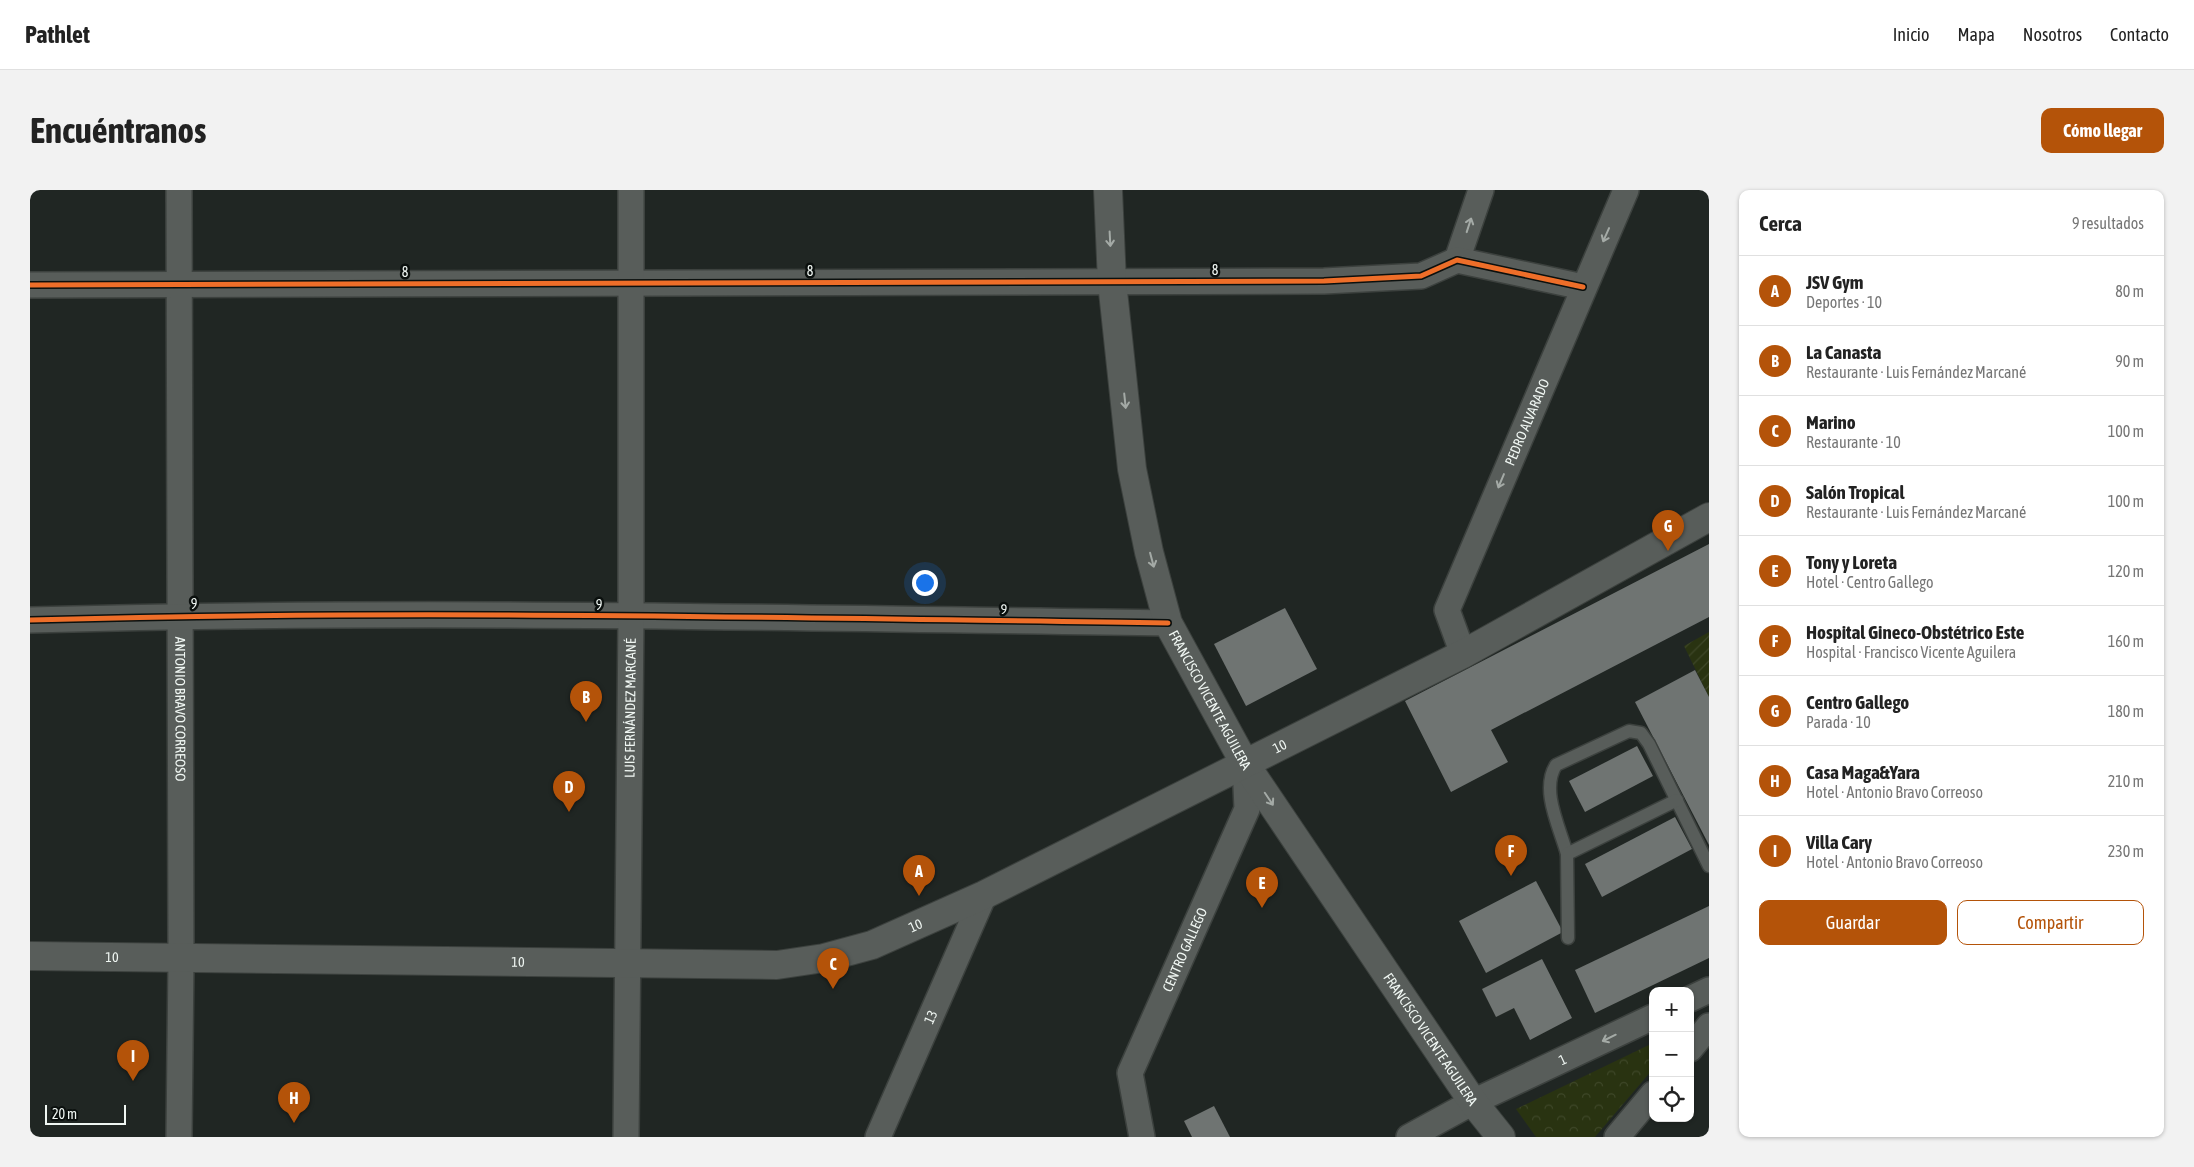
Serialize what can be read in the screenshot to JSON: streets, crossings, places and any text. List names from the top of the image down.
{
  "streets": {
    "main road": ["FRANCISCO VICENTE AGUILERA", "10"],
    "street": [
      "8",
      "PEDRO ALVARADO",
      "9",
      "ANTONIO BRAVO CORREOSO",
      "LUIS FERNÁNDEZ MARCANÉ",
      "CENTRO GALLEGO",
      "13",
      "1"
    ]
  },
  "crossings": [
    ["8", "FRANCISCO VICENTE AGUILERA"],
    ["8", "ANTONIO BRAVO CORREOSO"],
    ["8", "LUIS FERNÁNDEZ MARCANÉ"],
    ["PEDRO ALVARADO", "10"],
    ["9", "FRANCISCO VICENTE AGUILERA"],
    ["9", "ANTONIO BRAVO CORREOSO"],
    ["9", "LUIS FERNÁNDEZ MARCANÉ"],
    ["FRANCISCO VICENTE AGUILERA", "10"],
    ["FRANCISCO VICENTE AGUILERA", "CENTRO GALLEGO"],
    ["FRANCISCO VICENTE AGUILERA", "1"],
    ["ANTONIO BRAVO CORREOSO", "10"],
    ["LUIS FERNÁNDEZ MARCANÉ", "10"],
    ["10", "CENTRO GALLEGO"],
    ["10", "13"]
  ],
  "one_way": ["PEDRO ALVARADO", "FRANCISCO VICENTE AGUILERA", "1"],
  "scale_bar": "20 m",
  "page": {
    "header": "Pathlet",
    "nav": [
      "Inicio",
      "Mapa",
      "Nosotros",
      "Contacto"
    ],
    "buttons": [
      "Cómo llegar",
      ["Guardar", "Compartir"]
    ],
    "title": "Encuéntranos",
    "heading": ["Cerca", "9 resultados"],
    "list": [
      {
        "mark": "A",
        "name": "JSV Gym",
        "note": "Deportes · 10",
        "value": "80 m"
      },
      {
        "mark": "B",
        "name": "La Canasta",
        "note": "Restaurante · Luis Fernández Marcané",
        "value": "90 m"
      },
      {
        "mark": "C",
        "name": "Marino",
        "note": "Restaurante · 10",
        "value": "100 m"
      },
      {
        "mark": "D",
        "name": "Salón Tropical",
        "note": "Restaurante · Luis Fernández Marcané",
        "value": "100 m"
      },
      {
        "mark": "E",
        "name": "Tony y Loreta",
        "note": "Hotel · Centro Gallego",
        "value": "120 m"
      },
      {
        "mark": "F",
        "name": "Hospital Gineco-Obstétrico Este",
        "note": "Hospital · Francisco Vicente Aguilera",
        "value": "160 m"
      },
      {
        "mark": "G",
        "name": "Centro Gallego",
        "note": "Parada · 10",
        "value": "180 m"
      },
      {
        "mark": "H",
        "name": "Casa Maga&Yara",
        "note": "Hotel · Antonio Bravo Correoso",
        "value": "210 m"
      },
      {
        "mark": "I",
        "name": "Villa Cary",
        "note": "Hotel · Antonio Bravo Correoso",
        "value": "230 m"
      }
    ],
    "pins": [
      "G",
      "B",
      "D",
      "F",
      "A",
      "E",
      "C",
      "I",
      "H"
    ],
    "map_buttons": ["+", "−"],
    "scale": "20 m"
  }
}
